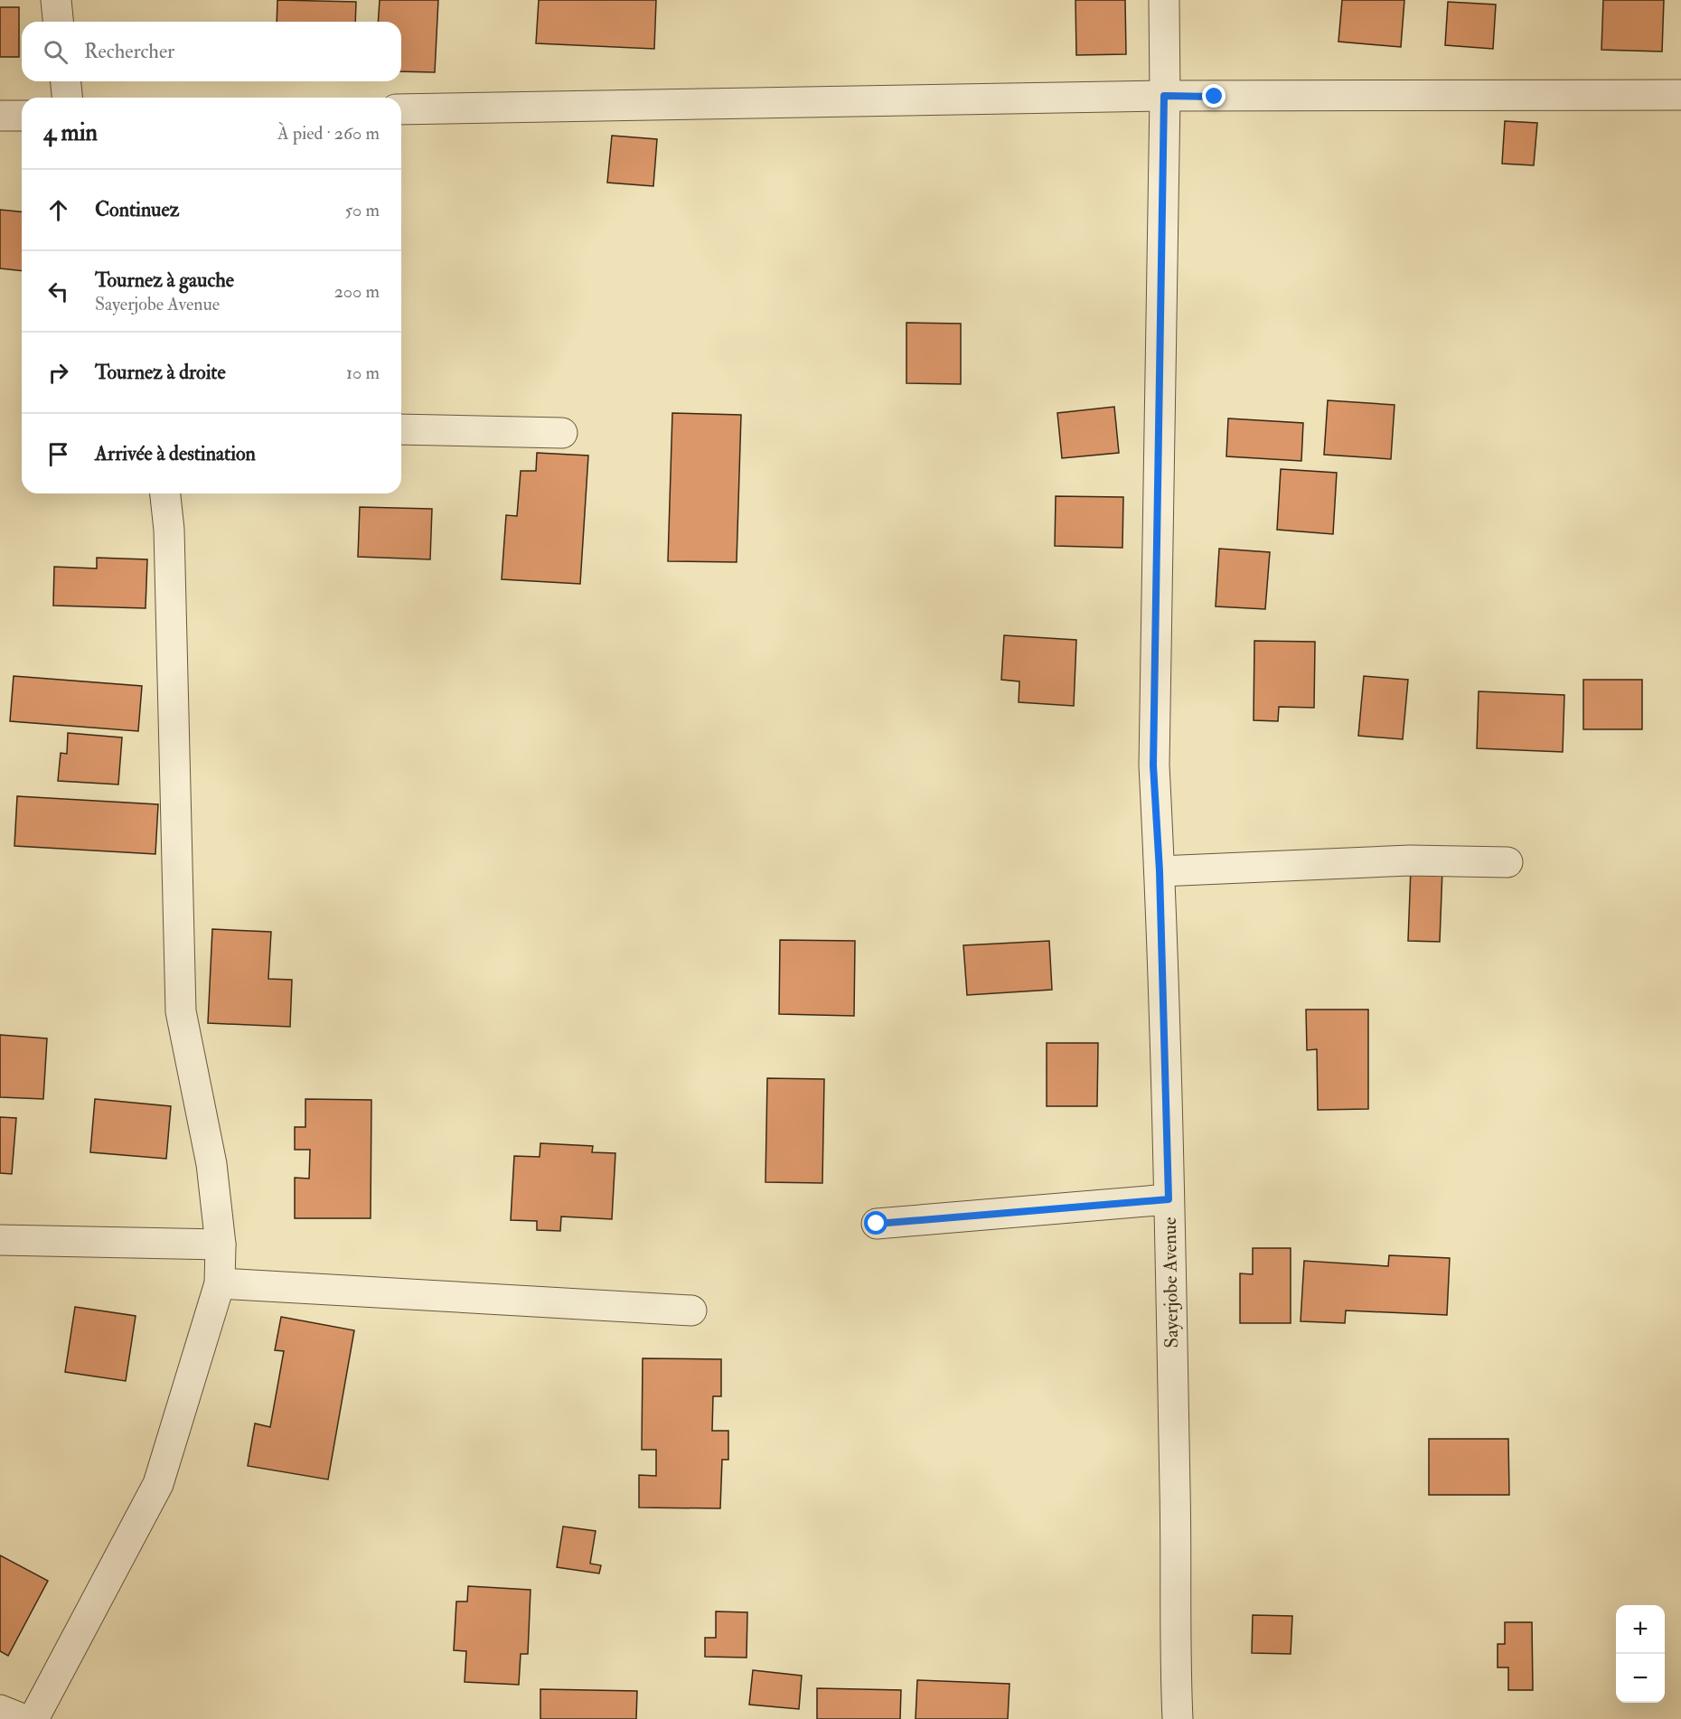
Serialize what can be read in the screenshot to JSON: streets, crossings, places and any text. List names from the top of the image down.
{
  "streets": {
    "street": ["Sayerjobe Avenue"]
  },
  "page": {
    "search": "Rechercher",
    "heading": ["4 min", "À pied · 260 m"],
    "list": [
      ["Continuez", "50 m"],
      ["Tournez à gauche", "Sayerjobe Avenue", "200 m"],
      ["Tournez à droite", "10 m"],
      "Arrivée à destination"
    ],
    "map_buttons": ["+", "−"]
  }
}
